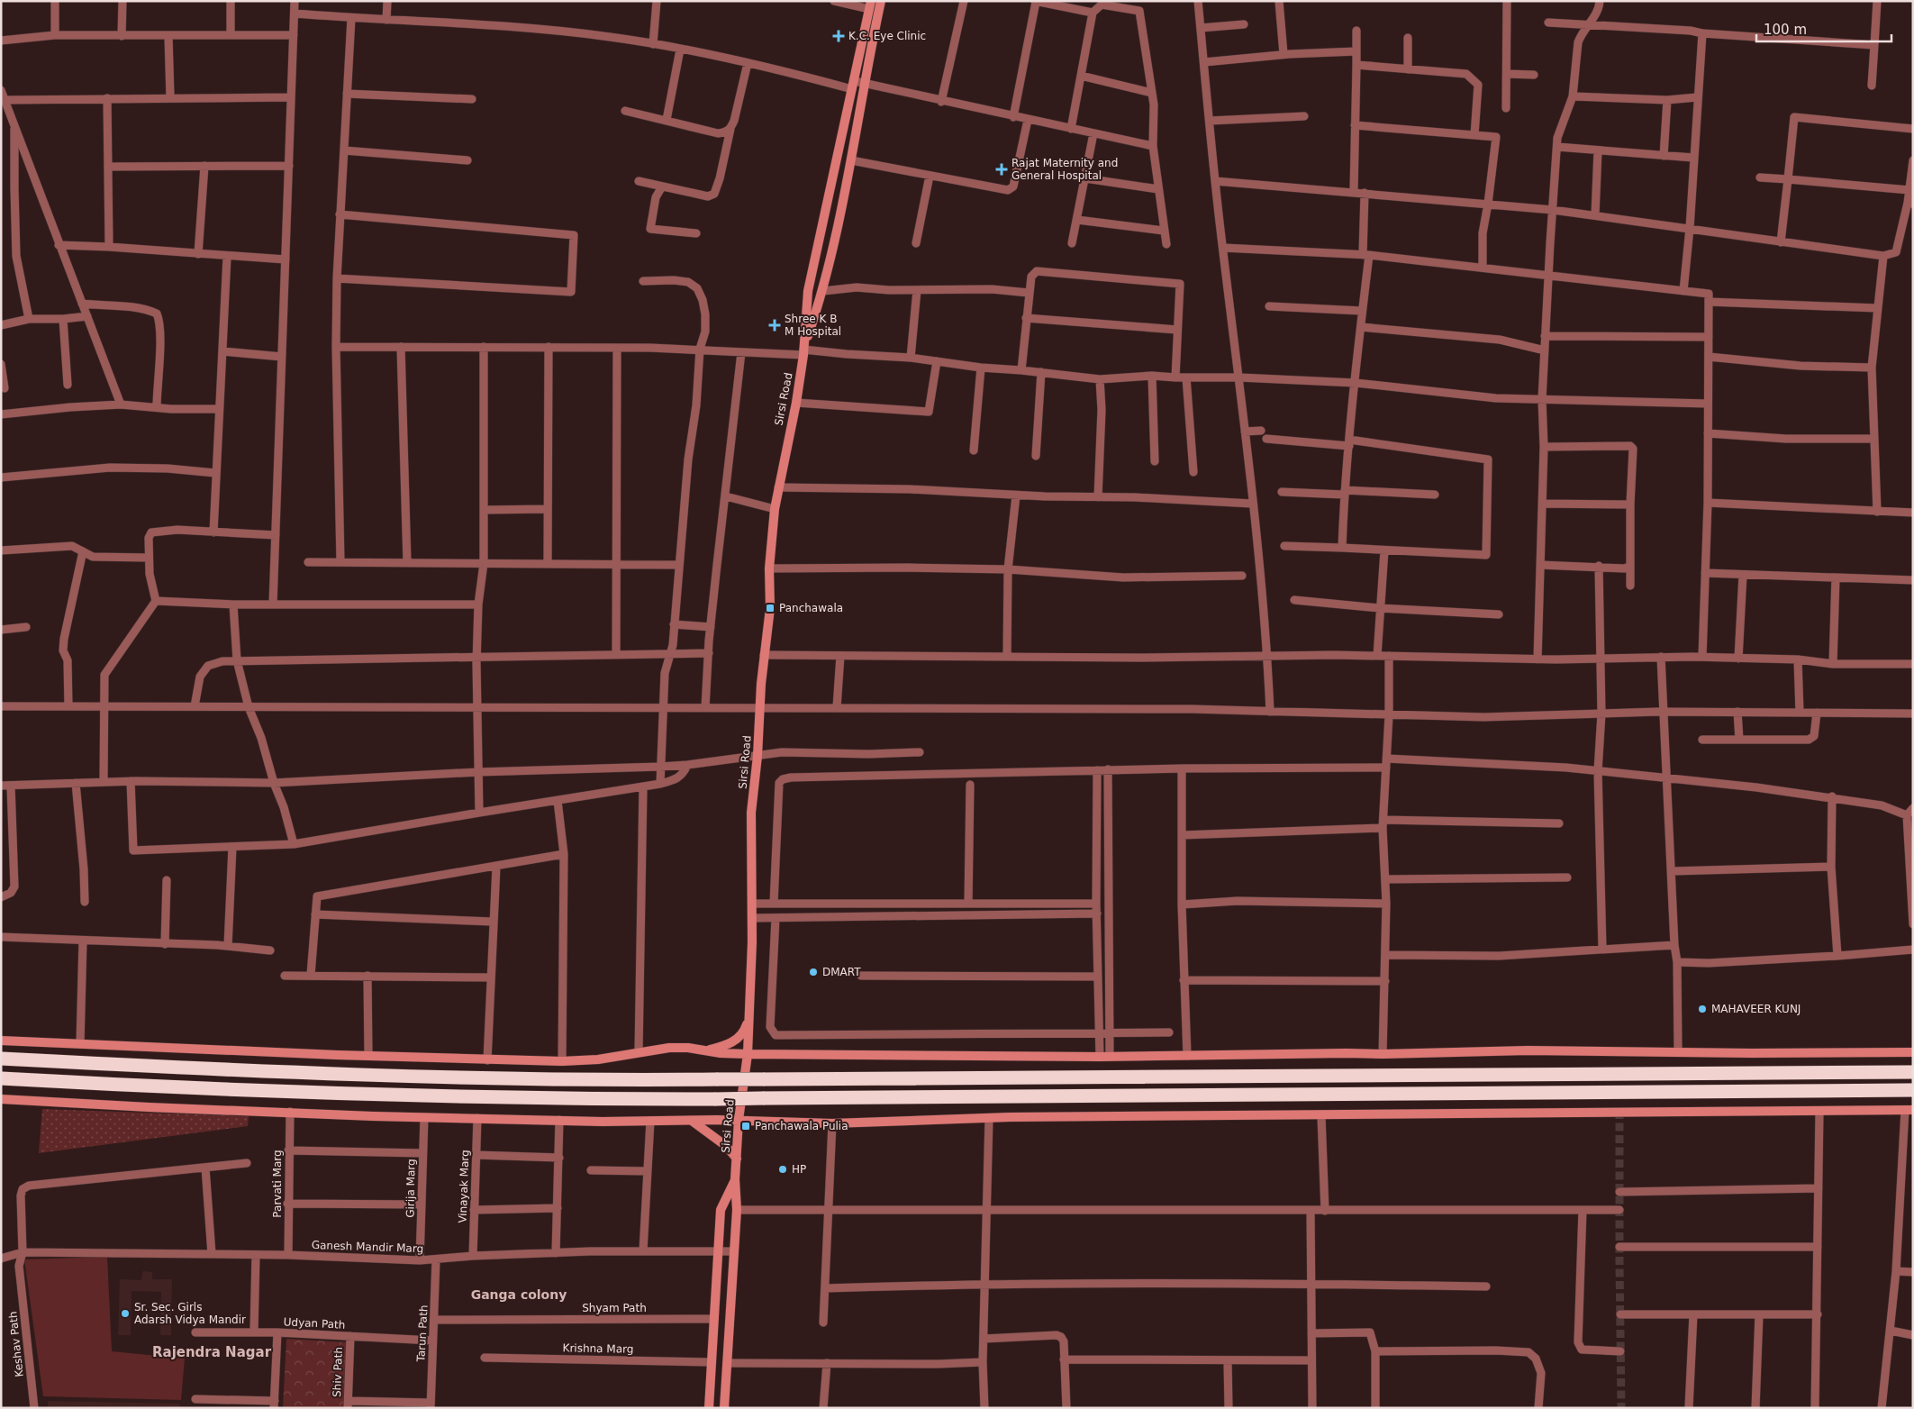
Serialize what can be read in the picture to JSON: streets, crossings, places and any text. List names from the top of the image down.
{
  "streets": {
    "street": [
      "Sirsi Road",
      "Parvati Marg",
      "Vinayak Marg",
      "Girija Marg",
      "Ganesh Mandir Marg",
      "Shyam Path",
      "Udyan Path",
      "Tarun Path",
      "Keshav Path",
      "Krishna Marg",
      "Shiv Path"
    ]
  },
  "crossings": [
    ["Sirsi Road", "Ganesh Mandir Marg"],
    ["Sirsi Road", "Shyam Path"],
    ["Sirsi Road", "Krishna Marg"],
    ["Parvati Marg", "Ganesh Mandir Marg"],
    ["Vinayak Marg", "Ganesh Mandir Marg"],
    ["Girija Marg", "Ganesh Mandir Marg"],
    ["Ganesh Mandir Marg", "Tarun Path"],
    ["Ganesh Mandir Marg", "Keshav Path"],
    ["Shyam Path", "Tarun Path"],
    ["Udyan Path", "Tarun Path"],
    ["Udyan Path", "Shiv Path"]
  ],
  "districts": ["Ganga colony", "Rajendra Nagar"],
  "places": {
    "health": ["K.C. Eye Clinic", "Rajat Maternity and General Hospital", "Shree K B M Hospital"],
    "transit": ["Panchawala", "Panchawala Pulia"],
    "other": [
      "DMART",
      "MAHAVEER KUNJ",
      "HP",
      "Sr. Sec. Girls Adarsh Vidya Mandir"
    ]
  },
  "scale_bar": "100 m"
}
